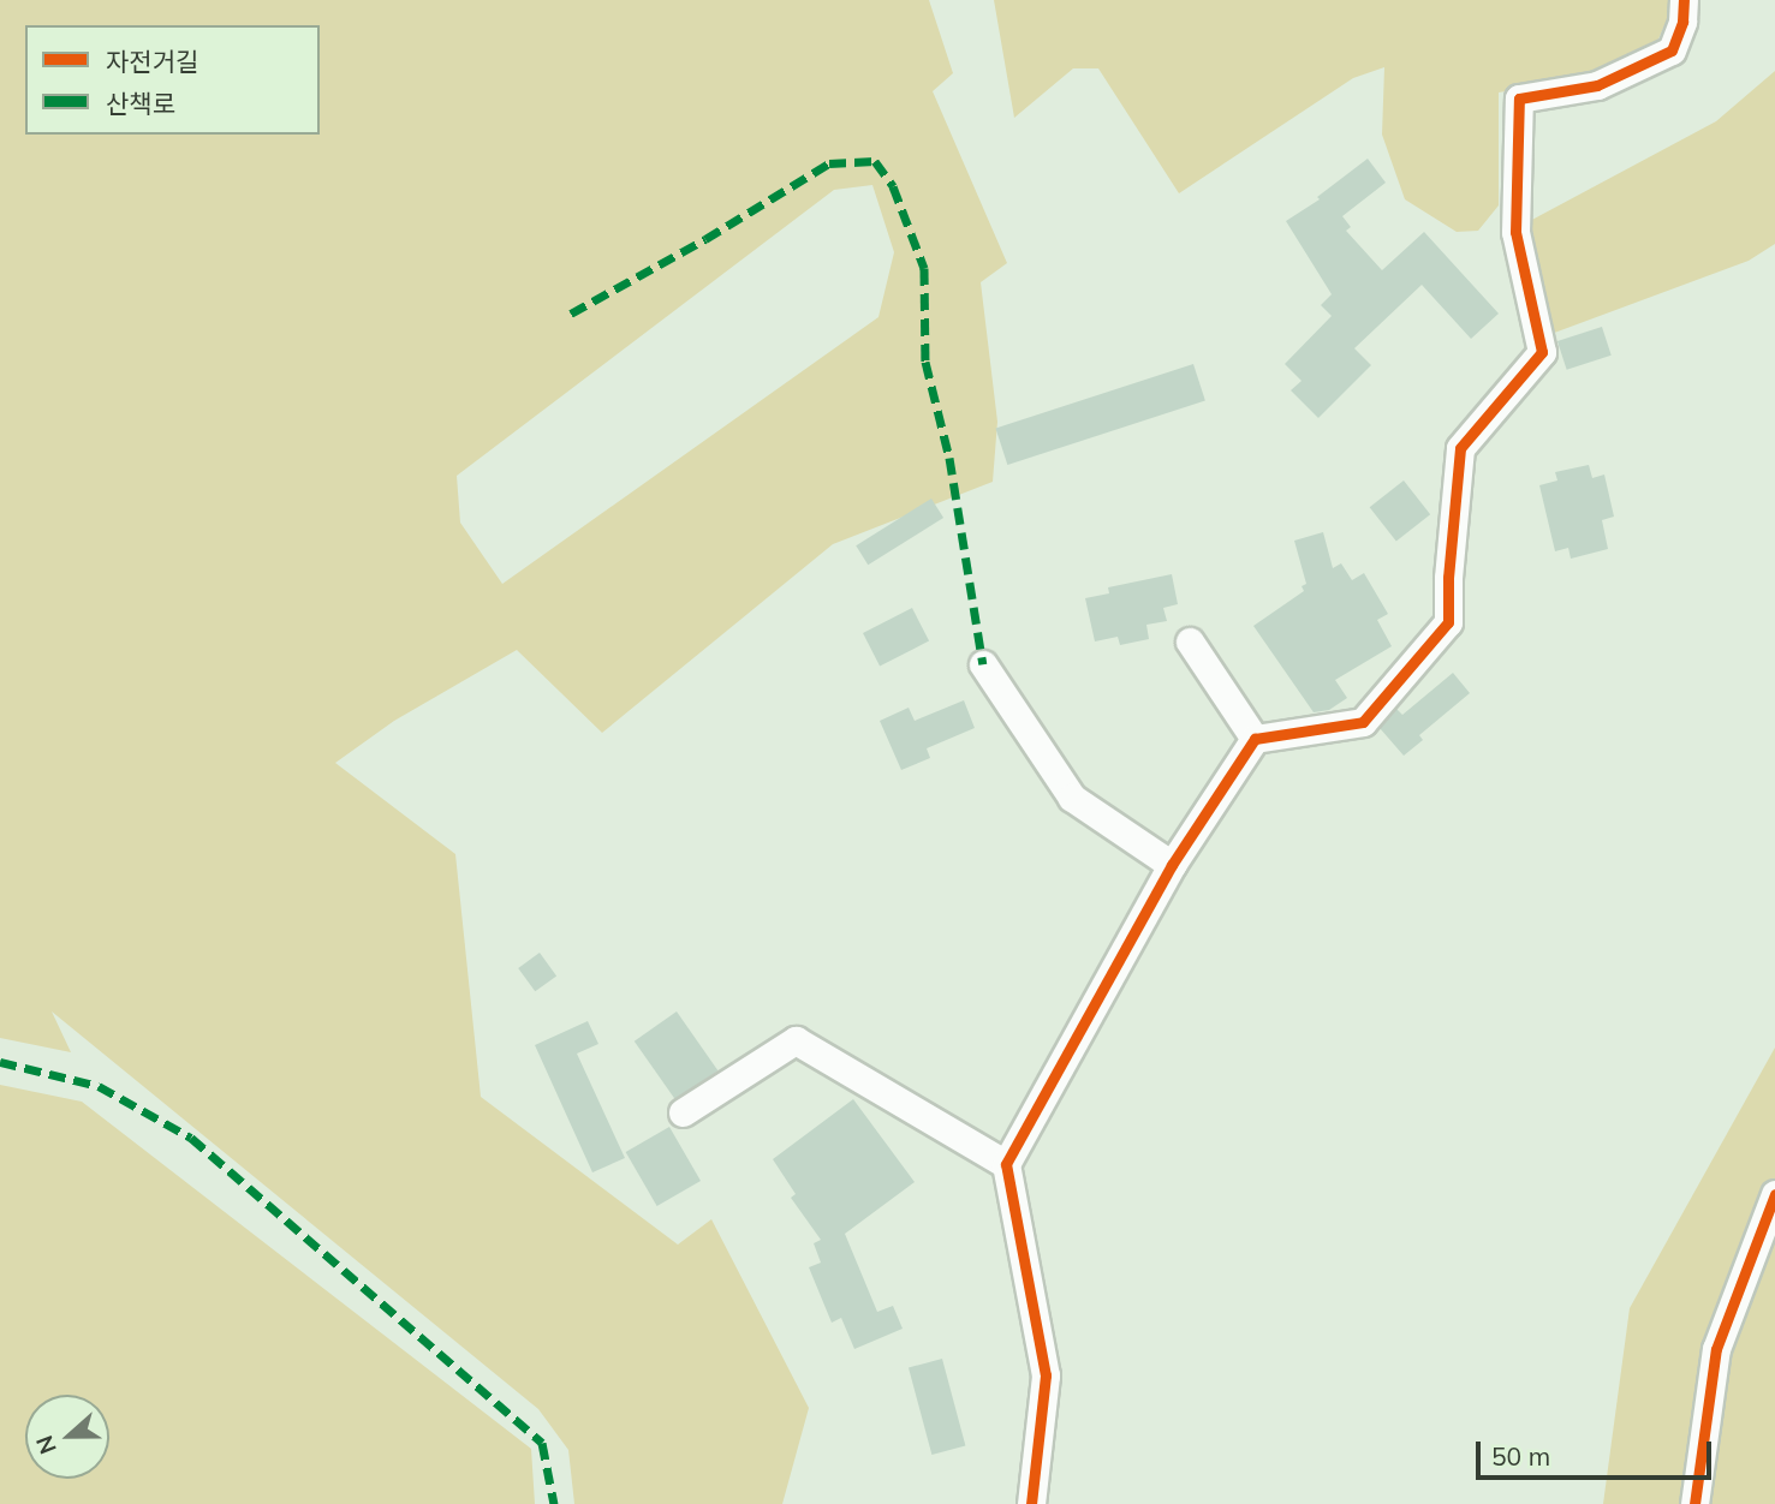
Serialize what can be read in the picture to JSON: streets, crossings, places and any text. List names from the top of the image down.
{
  "legend": ["자전거길", "산책로"],
  "scale_bar": "50 m",
  "north": "left"
}
